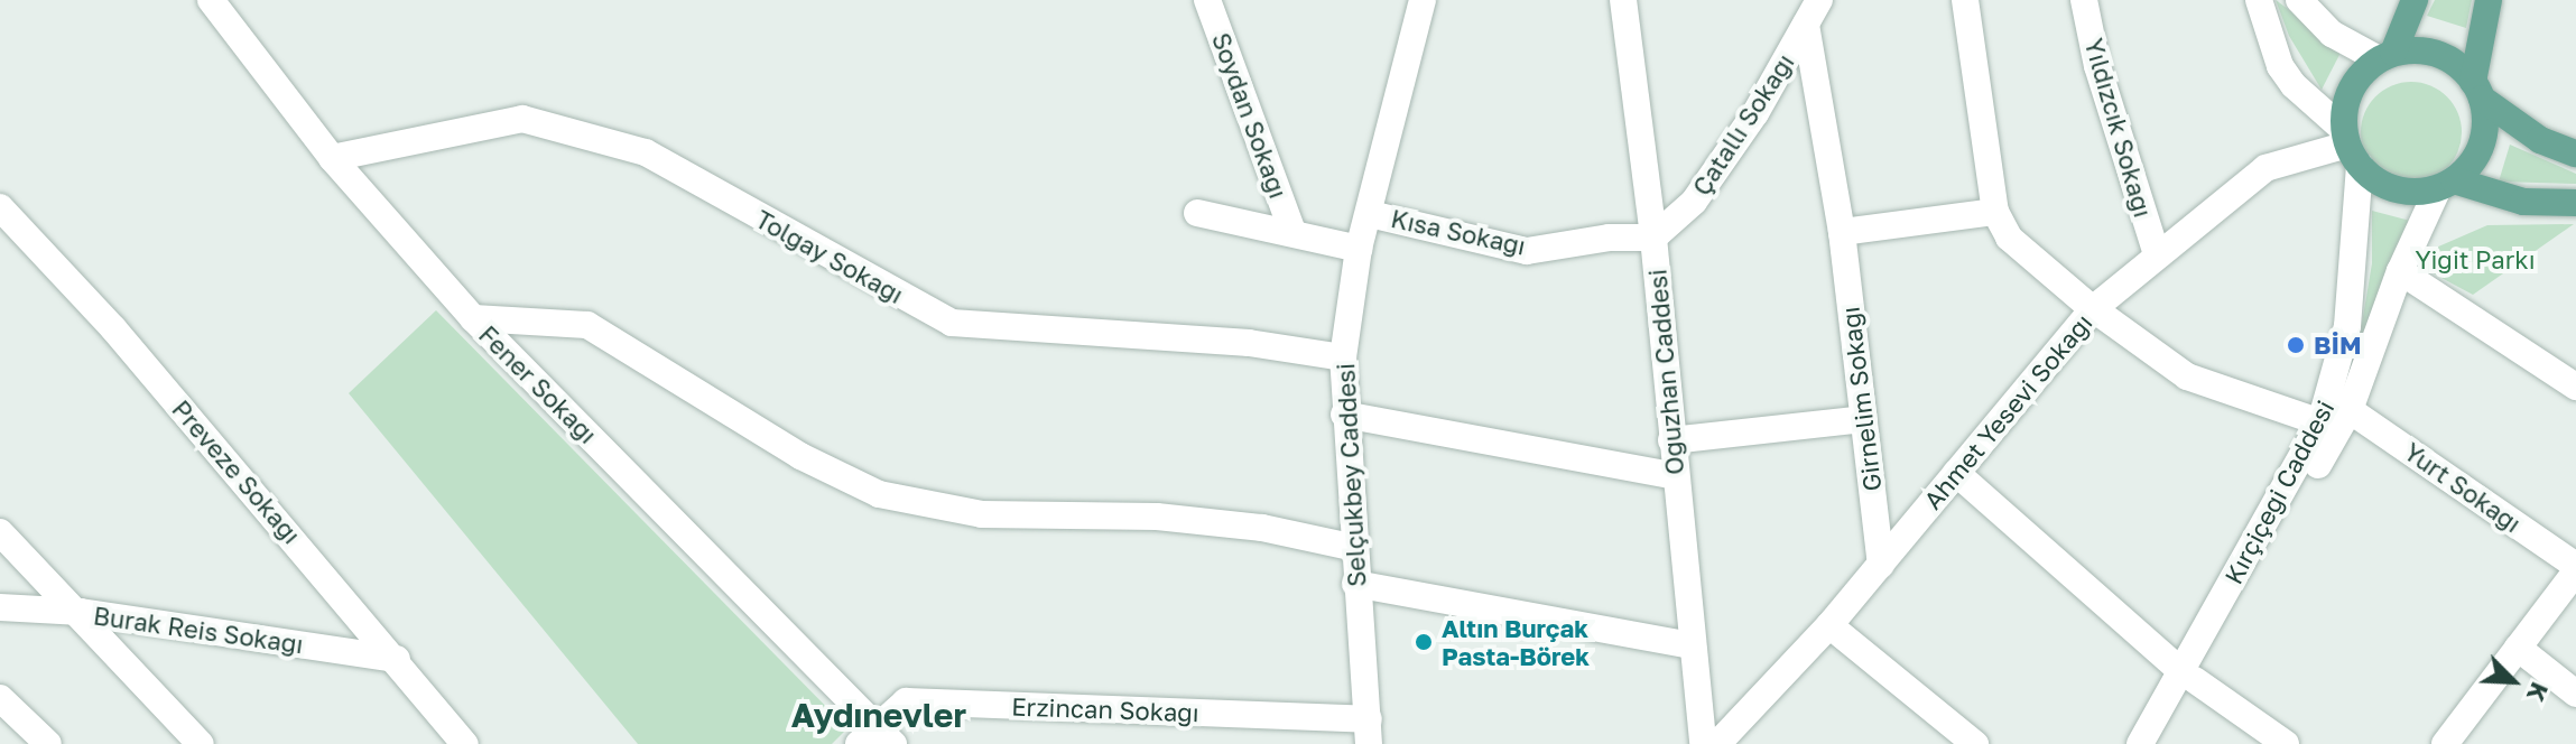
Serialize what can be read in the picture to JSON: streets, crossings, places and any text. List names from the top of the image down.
{
  "streets": {
    "street": [
      "Soydan Sokağı",
      "Çatallı Sokağı",
      "Yıldızcık Sokağı",
      "Kısa Sokağı",
      "Tolgay Sokağı",
      "Oğuzhan Caddesi",
      "Fener Sokağı",
      "Girnelim Sokağı",
      "Ahmet Yesevi Sokağı",
      "Preveze Sokağı",
      "Selçukbey Caddesi",
      "Yurt Sokağı",
      "Kırçiçeği Caddesi",
      "Burak Reis Sokağı",
      "Erzincan Sokağı"
    ]
  },
  "crossings": [
    ["Soydan Sokağı", "Selçukbey Caddesi"],
    ["Çatallı Sokağı", "Kısa Sokağı"],
    ["Çatallı Sokağı", "Oğuzhan Caddesi"],
    ["Çatallı Sokağı", "Girnelim Sokağı"],
    ["Yıldızcık Sokağı", "Ahmet Yesevi Sokağı"],
    ["Kısa Sokağı", "Oğuzhan Caddesi"],
    ["Kısa Sokağı", "Selçukbey Caddesi"],
    ["Tolgay Sokağı", "Fener Sokağı"],
    ["Tolgay Sokağı", "Selçukbey Caddesi"],
    ["Fener Sokağı", "Erzincan Sokağı"],
    ["Girnelim Sokağı", "Ahmet Yesevi Sokağı"],
    ["Ahmet Yesevi Sokağı", "Kırçiçeği Caddesi"],
    ["Preveze Sokağı", "Burak Reis Sokağı"],
    ["Selçukbey Caddesi", "Erzincan Sokağı"],
    ["Yurt Sokağı", "Kırçiçeği Caddesi"]
  ],
  "districts": ["Aydınevler"],
  "parks": ["Yiğit Parkı"],
  "places": ["BİM", "Altın Burçak Pasta-Börek"],
  "north": "bottom right"
}
